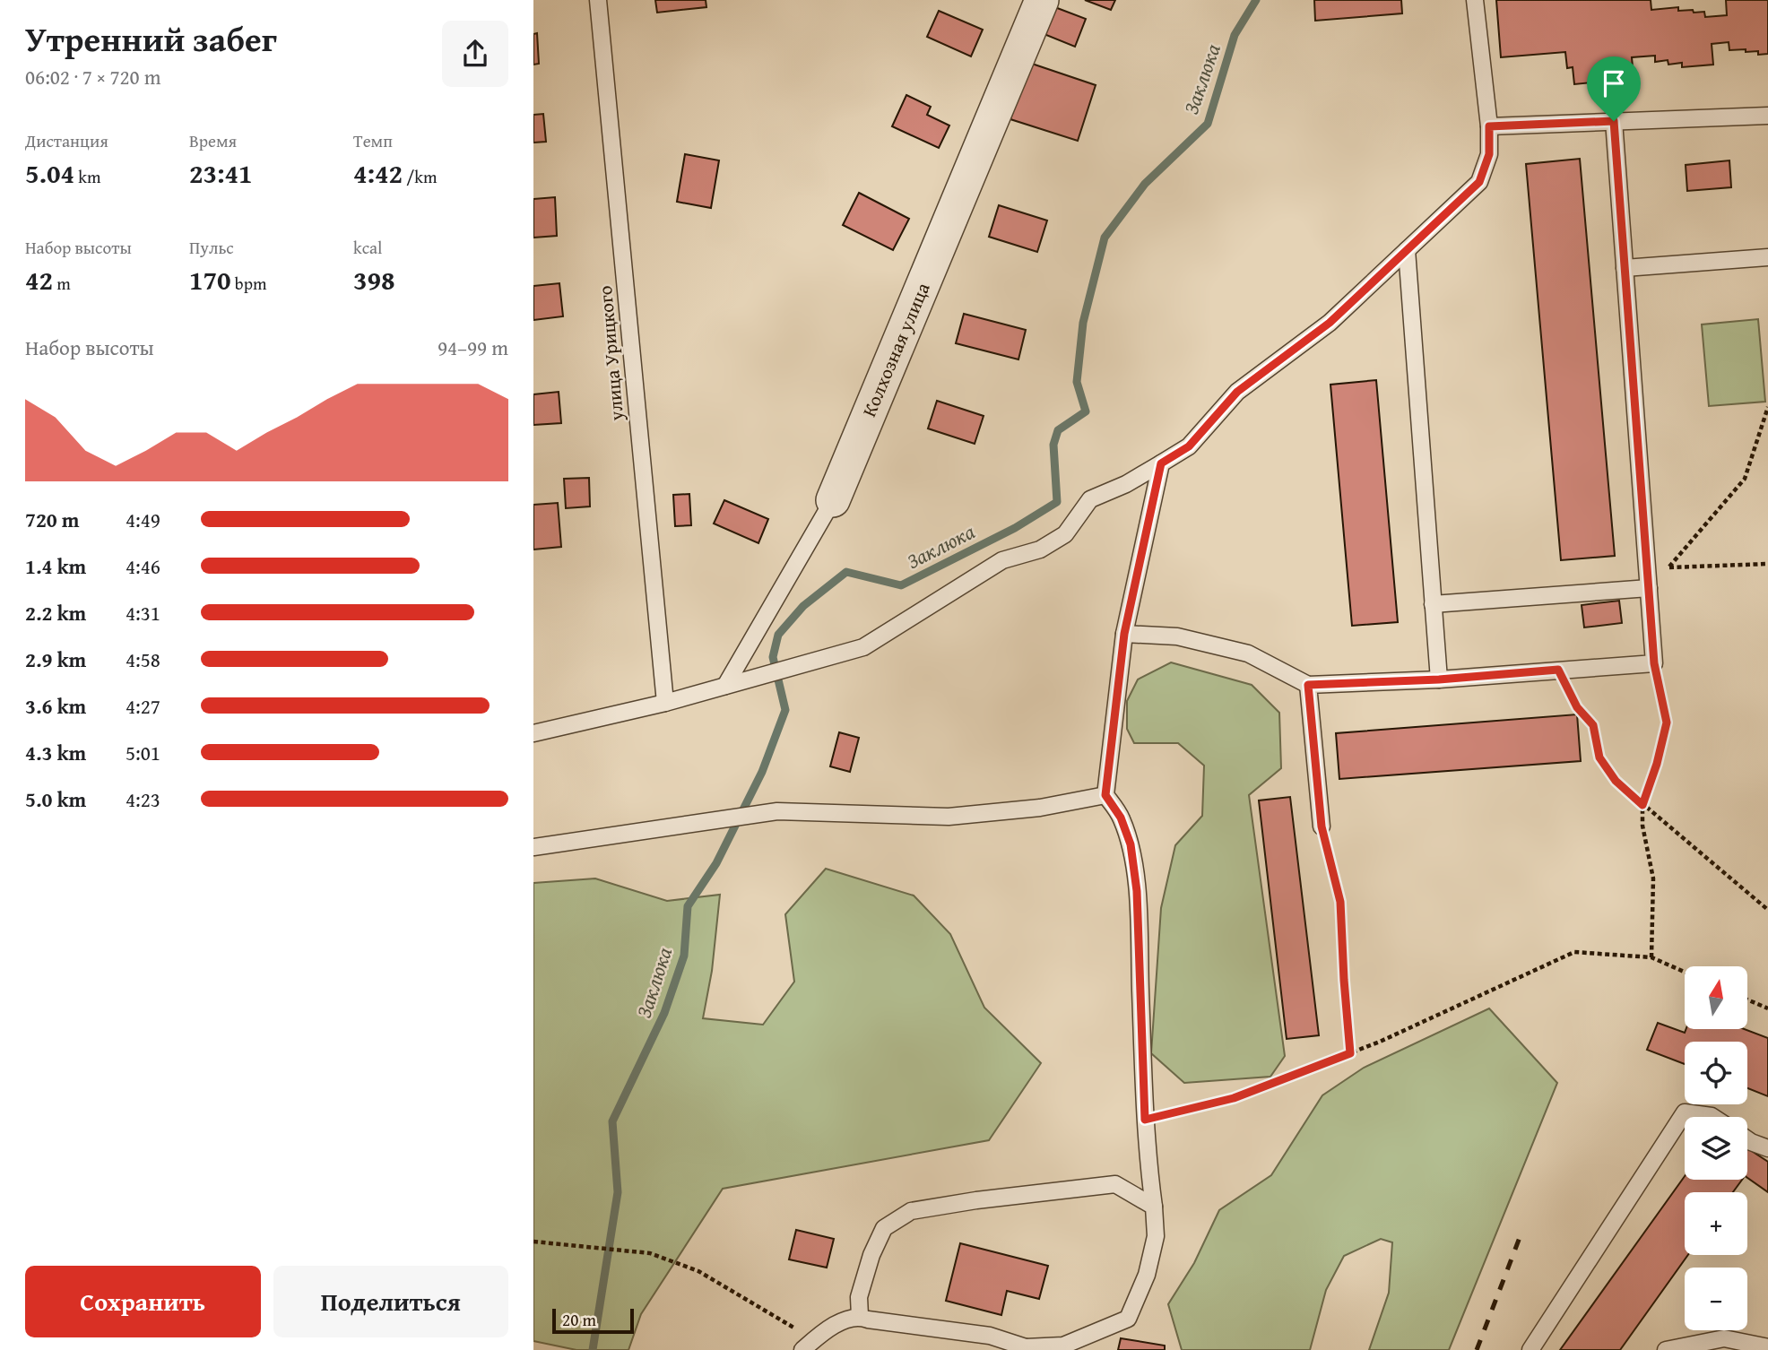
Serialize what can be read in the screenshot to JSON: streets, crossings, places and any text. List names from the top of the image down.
{
  "streets": {
    "street": ["Колхозная улица"],
    "lane": ["улица Урицкого"]
  },
  "water": ["Заклюка"],
  "scale_bar": "20 m",
  "north": "top",
  "page": {
    "heading": ["Утренний забег", "06:02 · 7 × 720 m"],
    "stats": [
      ["Дистанция", "5.04 km"],
      ["Время", "23:41"],
      ["Темп", "4:42 /km"],
      ["Набор высоты", "42 m"],
      ["Пульс", "170 bpm"],
      ["kcal", "398"]
    ],
    "chart": ["Набор высоты", "94–99 m"],
    "list": [
      {
        "name": "720 m",
        "note": "4:49"
      },
      {
        "name": "1.4 km",
        "note": "4:46"
      },
      {
        "name": "2.2 km",
        "note": "4:31"
      },
      {
        "name": "2.9 km",
        "note": "4:58"
      },
      {
        "name": "3.6 km",
        "note": "4:27"
      },
      {
        "name": "4.3 km",
        "note": "5:01"
      },
      {
        "name": "5.0 km",
        "note": "4:23"
      }
    ],
    "map_buttons": ["+", "−"],
    "buttons": ["Сохранить", "Поделиться"],
    "scale": "20 m"
  }
}
